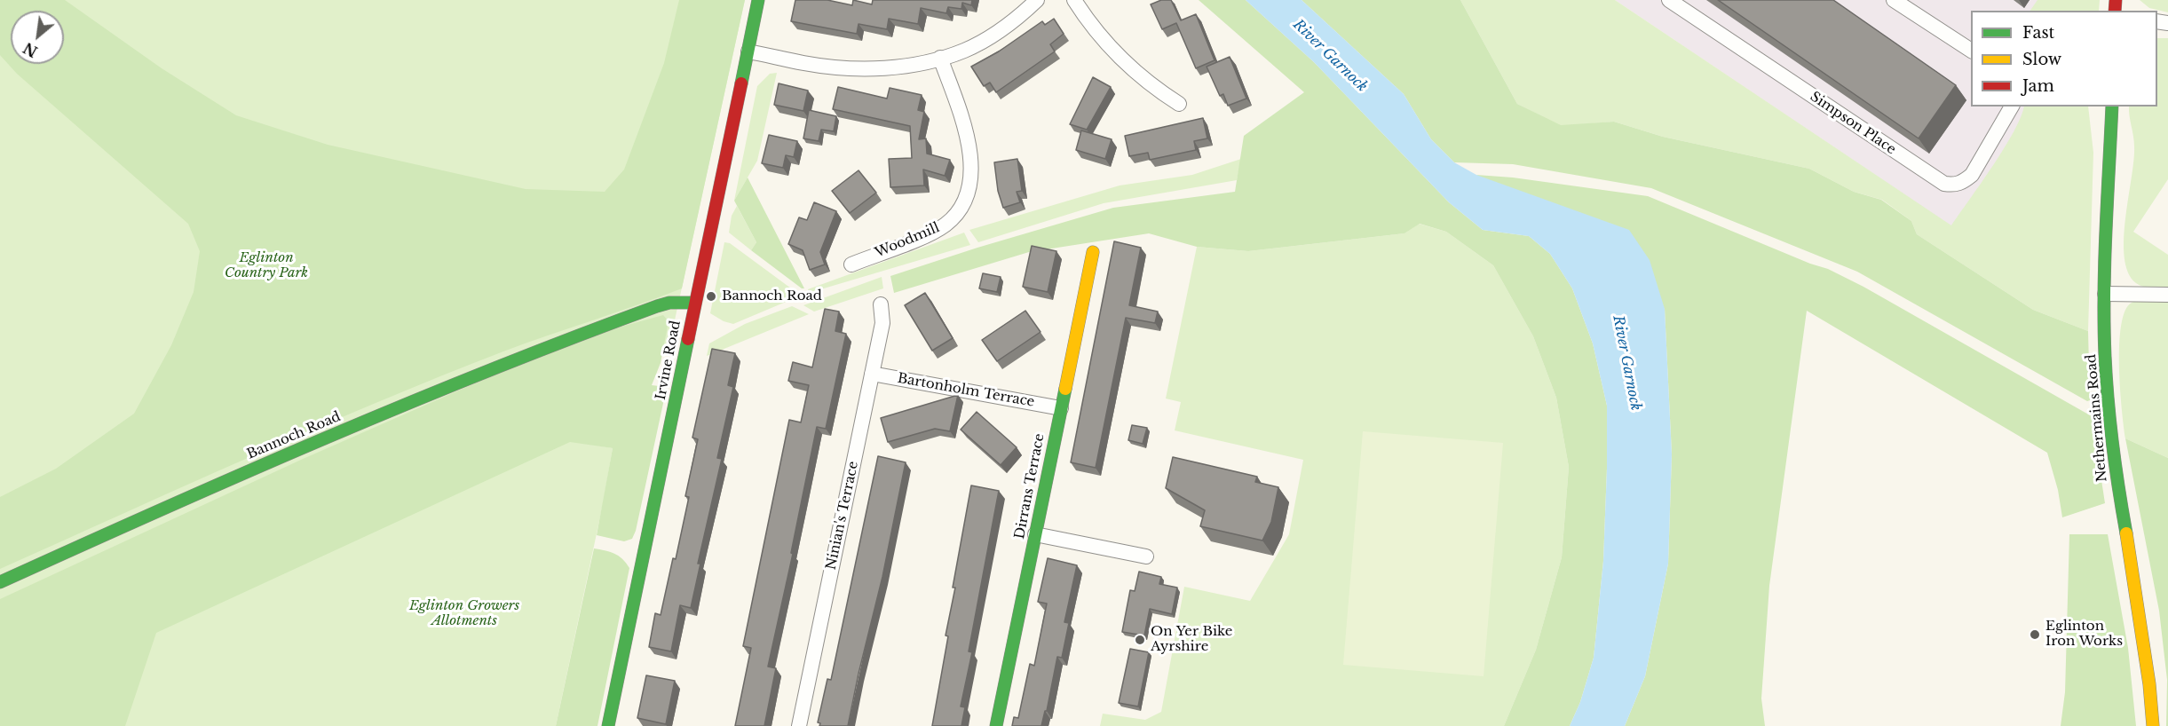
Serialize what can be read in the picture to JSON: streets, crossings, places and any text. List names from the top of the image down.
{
  "streets": {
    "main road": [
      "Irvine Road",
      "Nethermains Road",
      "Bannoch Road",
      "Dirrans Terrace"
    ],
    "street": [
      "Simpson Place",
      "Woodmill",
      "Bartonholm Terrace",
      "Ninian's Terrace"
    ]
  },
  "crossings": [
    ["Irvine Road", "Bannoch Road"],
    ["Bartonholm Terrace", "Dirrans Terrace"],
    ["Bartonholm Terrace", "Ninian's Terrace"]
  ],
  "water": ["River Garnock"],
  "parks": ["Eglinton Country Park", "Eglinton Growers Allotments"],
  "places": ["Bannoch Road", "Eglinton Iron Works", "On Yer Bike Ayrshire"],
  "legend": ["Fast", "Slow", "Jam"],
  "north": "bottom left"
}
